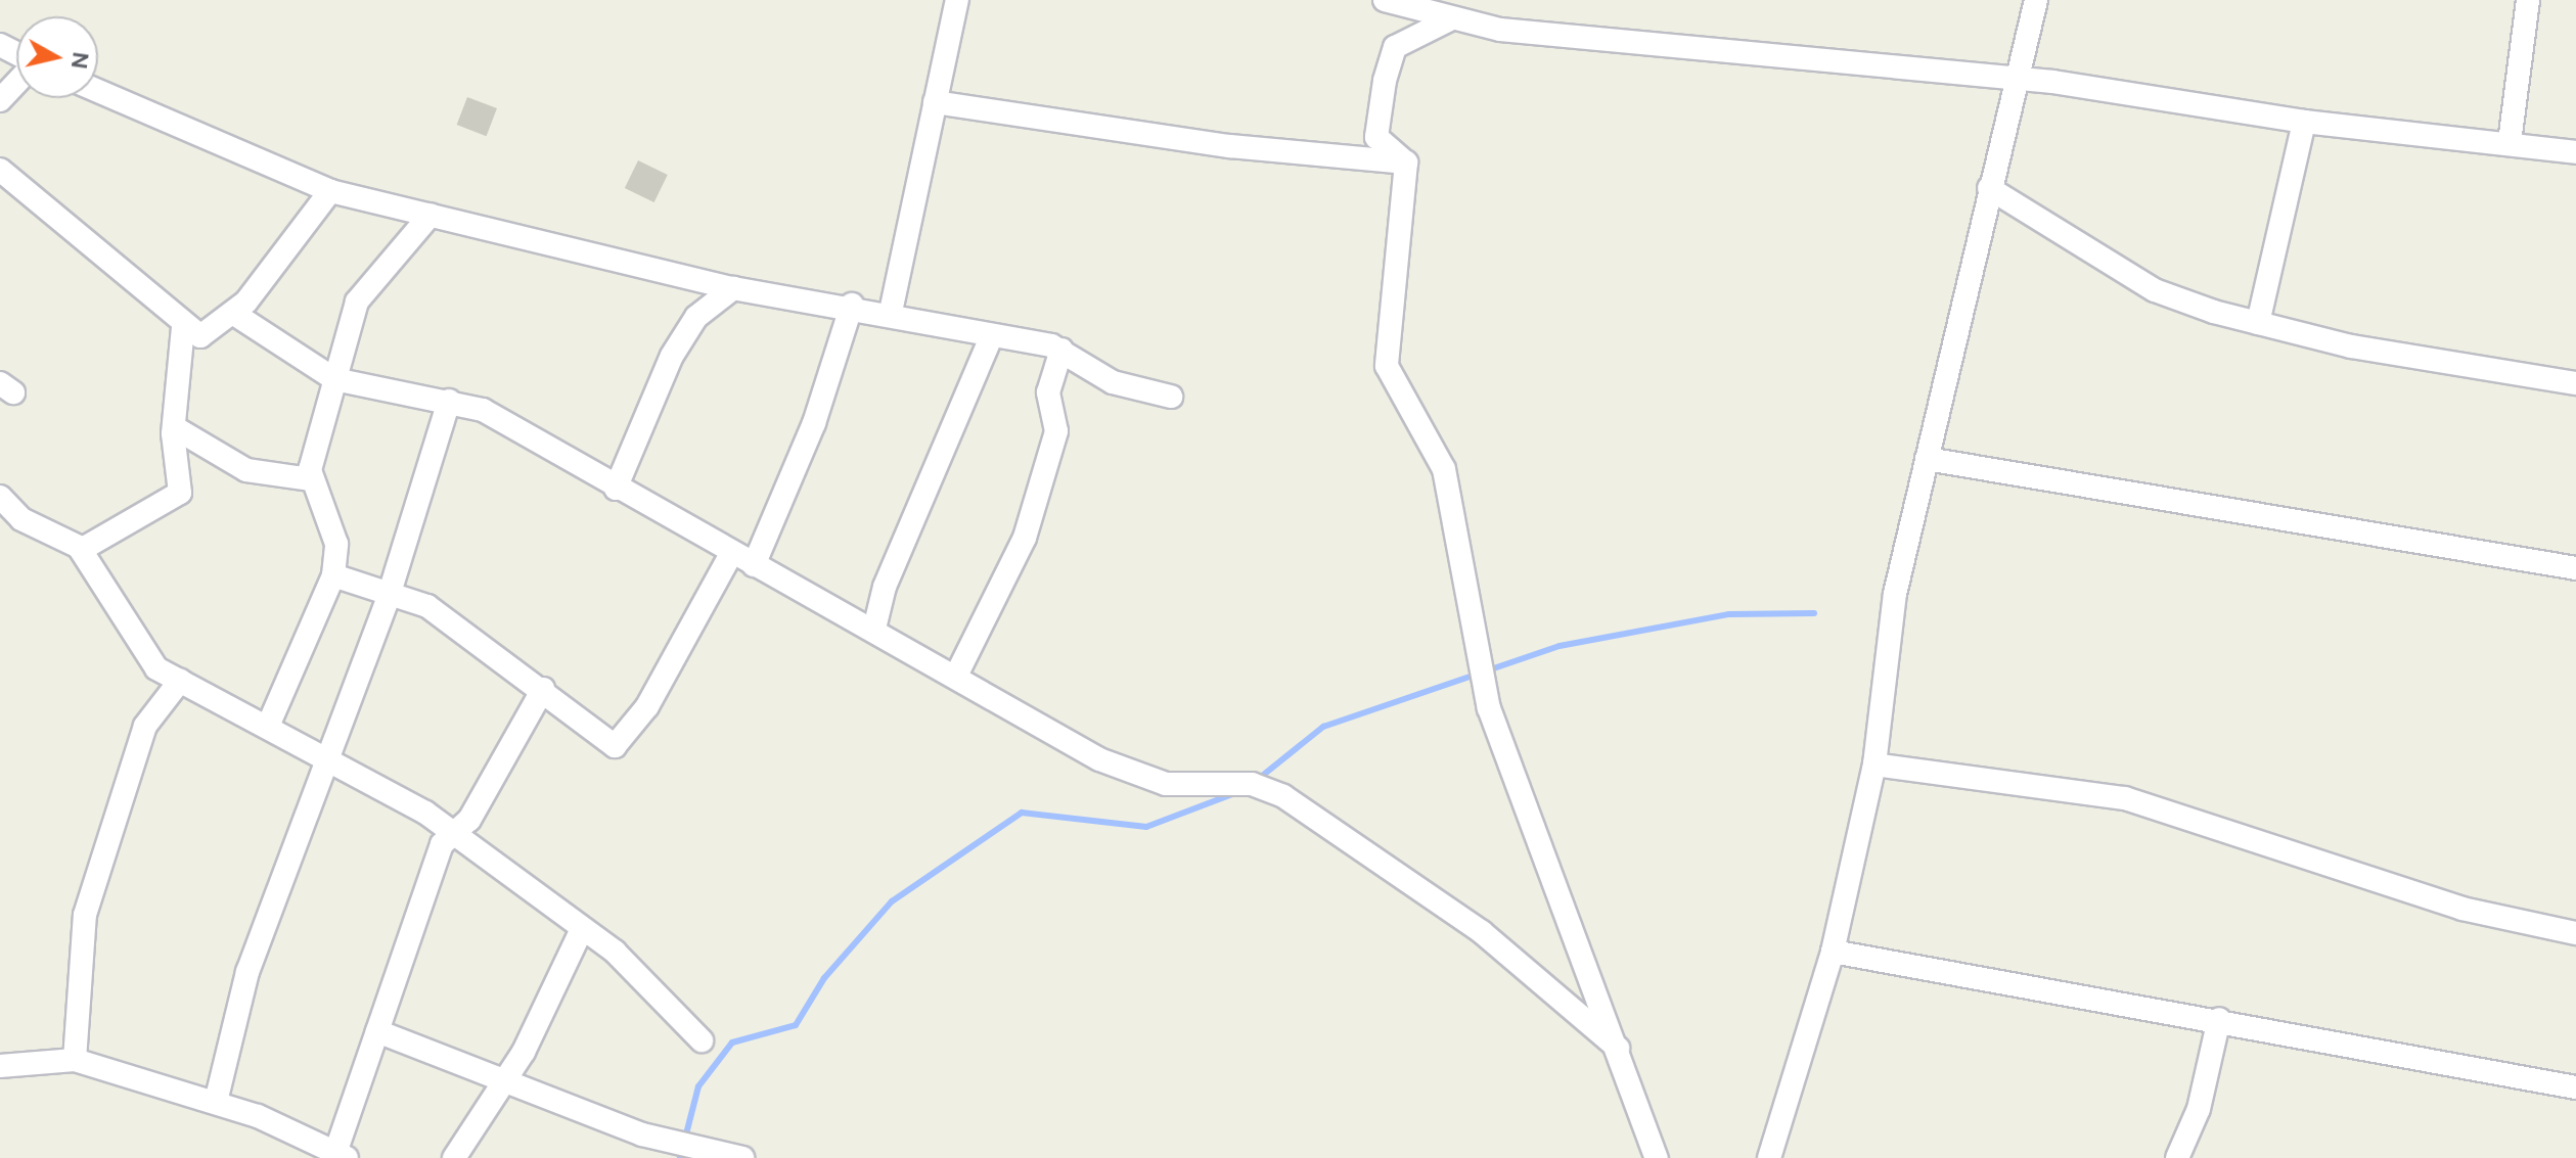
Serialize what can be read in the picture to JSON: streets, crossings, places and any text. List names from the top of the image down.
{
  "north": "right"
}
